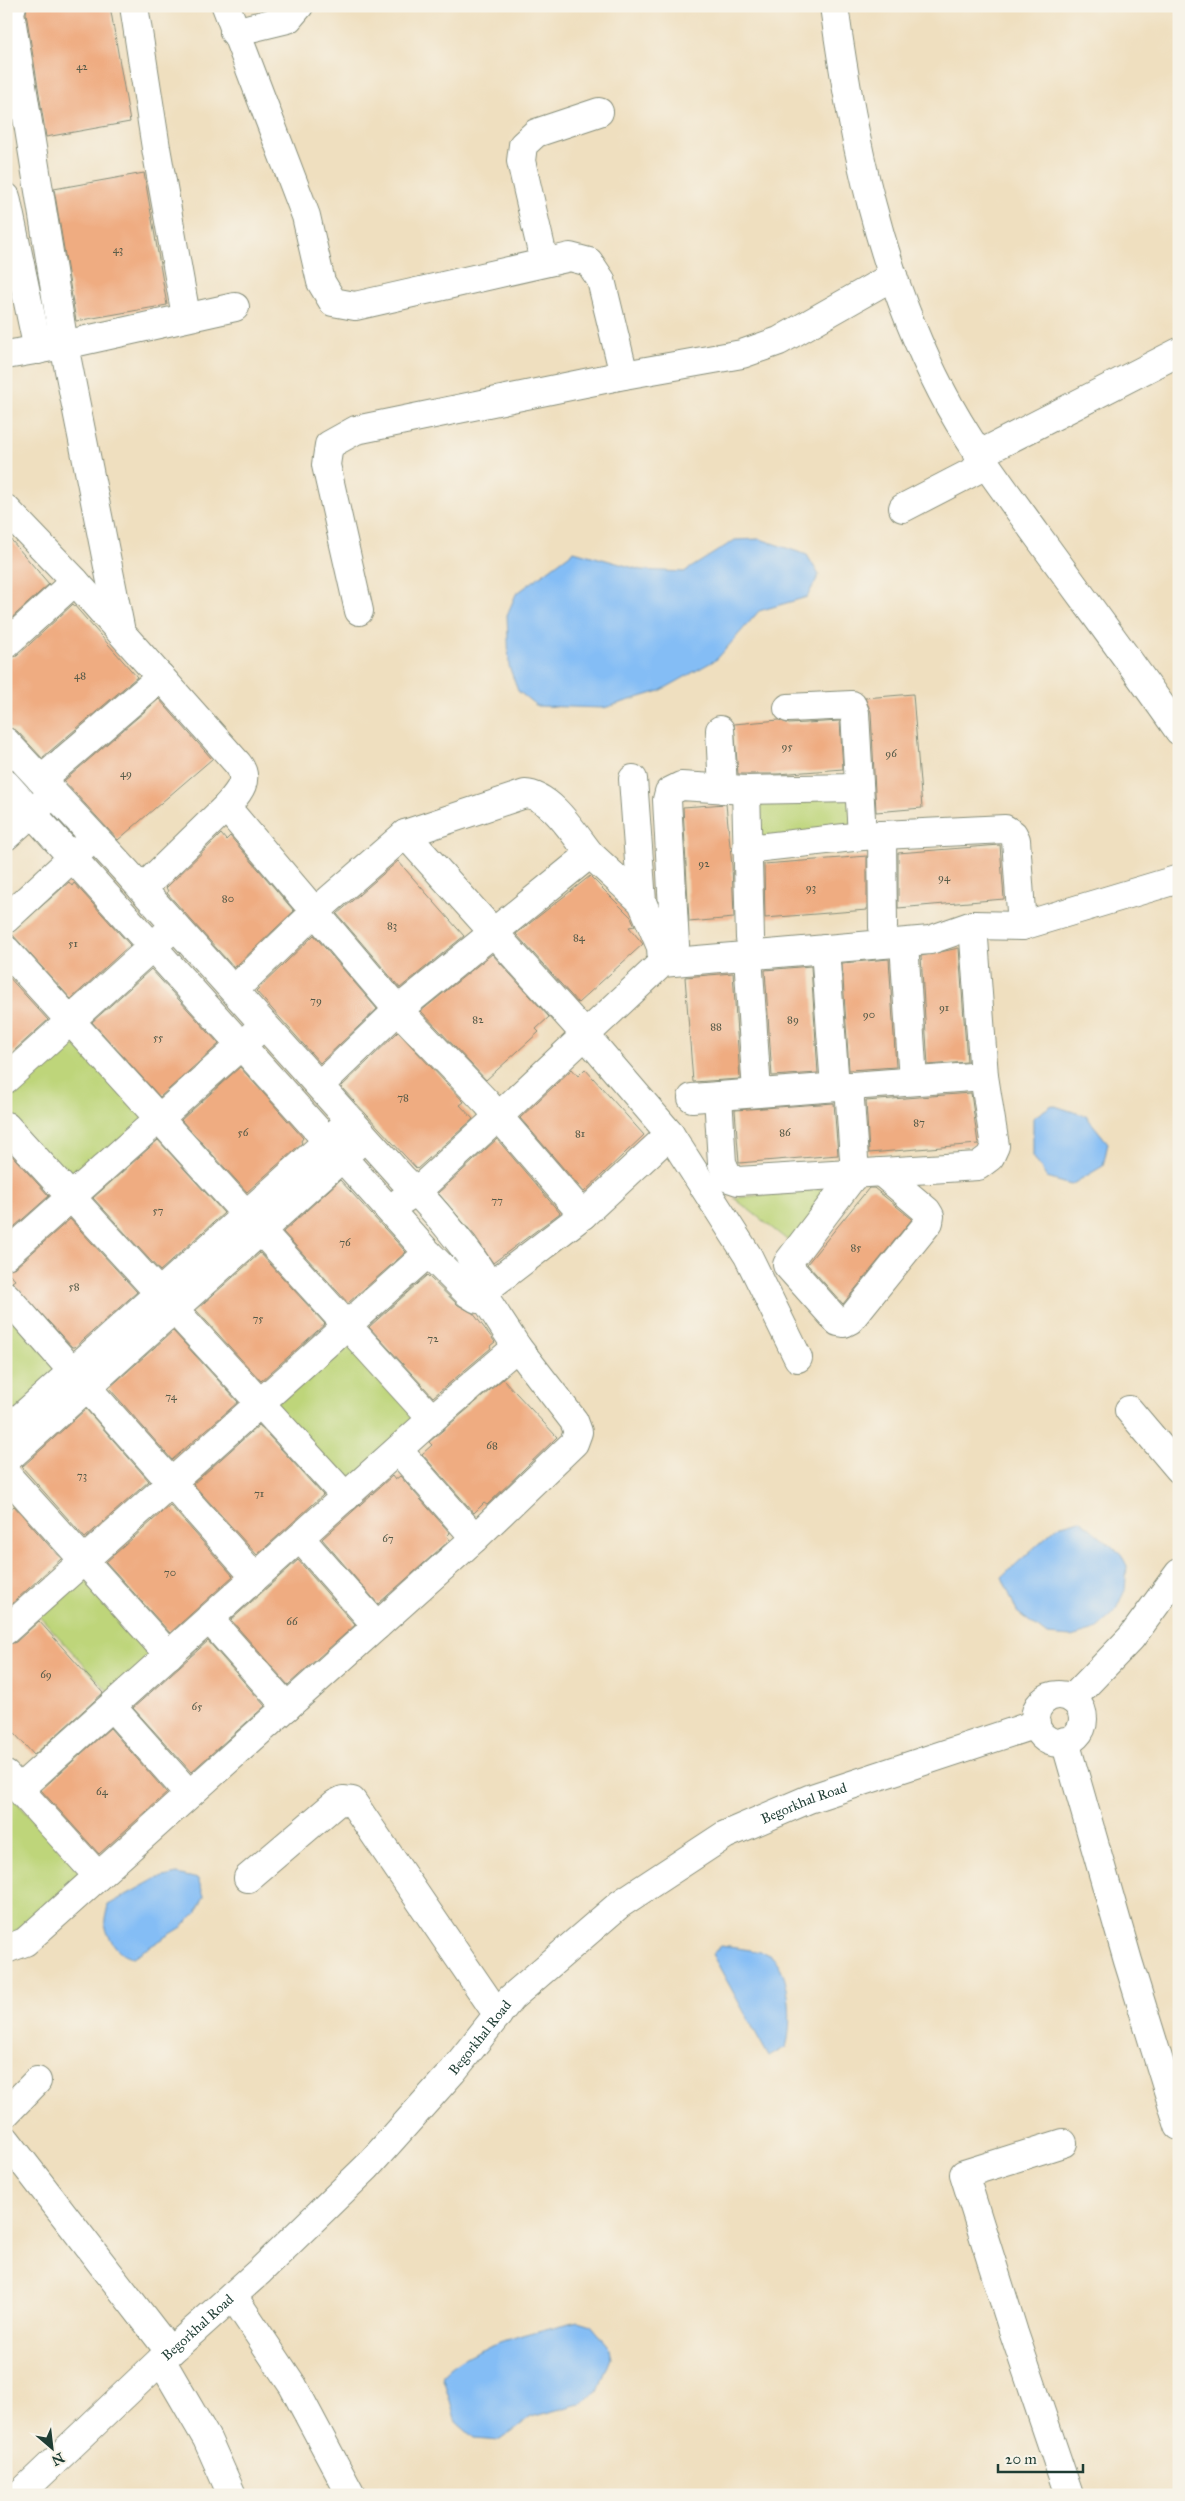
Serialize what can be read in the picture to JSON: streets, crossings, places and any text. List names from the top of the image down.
{
  "streets": {
    "street": ["Begorkhal Road"]
  },
  "house_numbers": [
    "42",
    "43",
    "48",
    "95",
    "96",
    "49",
    "92",
    "94",
    "93",
    "80",
    "83",
    "84",
    "51",
    "79",
    "91",
    "90",
    "82",
    "89",
    "88",
    "55",
    "78",
    "87",
    "56",
    "86",
    "81",
    "77",
    "57",
    "76",
    "85",
    "58",
    "75",
    "72",
    "74",
    "68",
    "73",
    "71",
    "67",
    "70",
    "66",
    "69",
    "65",
    "64"
  ],
  "scale_bar": "20 m",
  "north": "bottom right"
}
